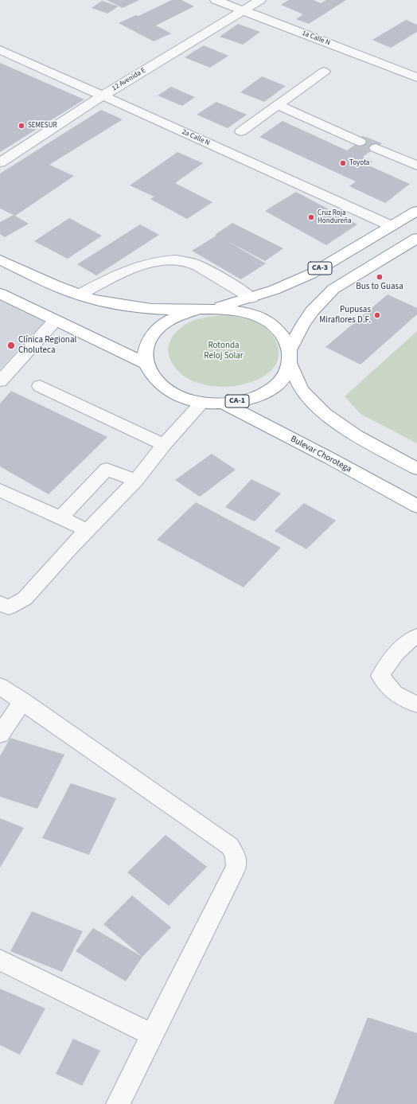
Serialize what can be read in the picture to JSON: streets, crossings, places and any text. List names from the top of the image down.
{
  "streets": {
    "highway": ["CA-3", "CA-1", "Bulevar Chorotega"],
    "street": ["1a Calle N", "12 Avenida E", "2a Calle N"]
  },
  "crossings": [
    ["1a Calle N", "12 Avenida E"],
    ["12 Avenida E", "2a Calle N"],
    ["2a Calle N", "CA-3"],
    ["CA-3", "CA-1"],
    ["CA-1", "Bulevar Chorotega"]
  ],
  "parks": ["Rotonda Reloj Solar"],
  "places": [
    "SEMESUR",
    "Toyota",
    "Cruz Roja Hondureña",
    "Bus to Guasa",
    "Pupusas Miraflores D.F.",
    "Clínica Regional Choluteca"
  ]
}
